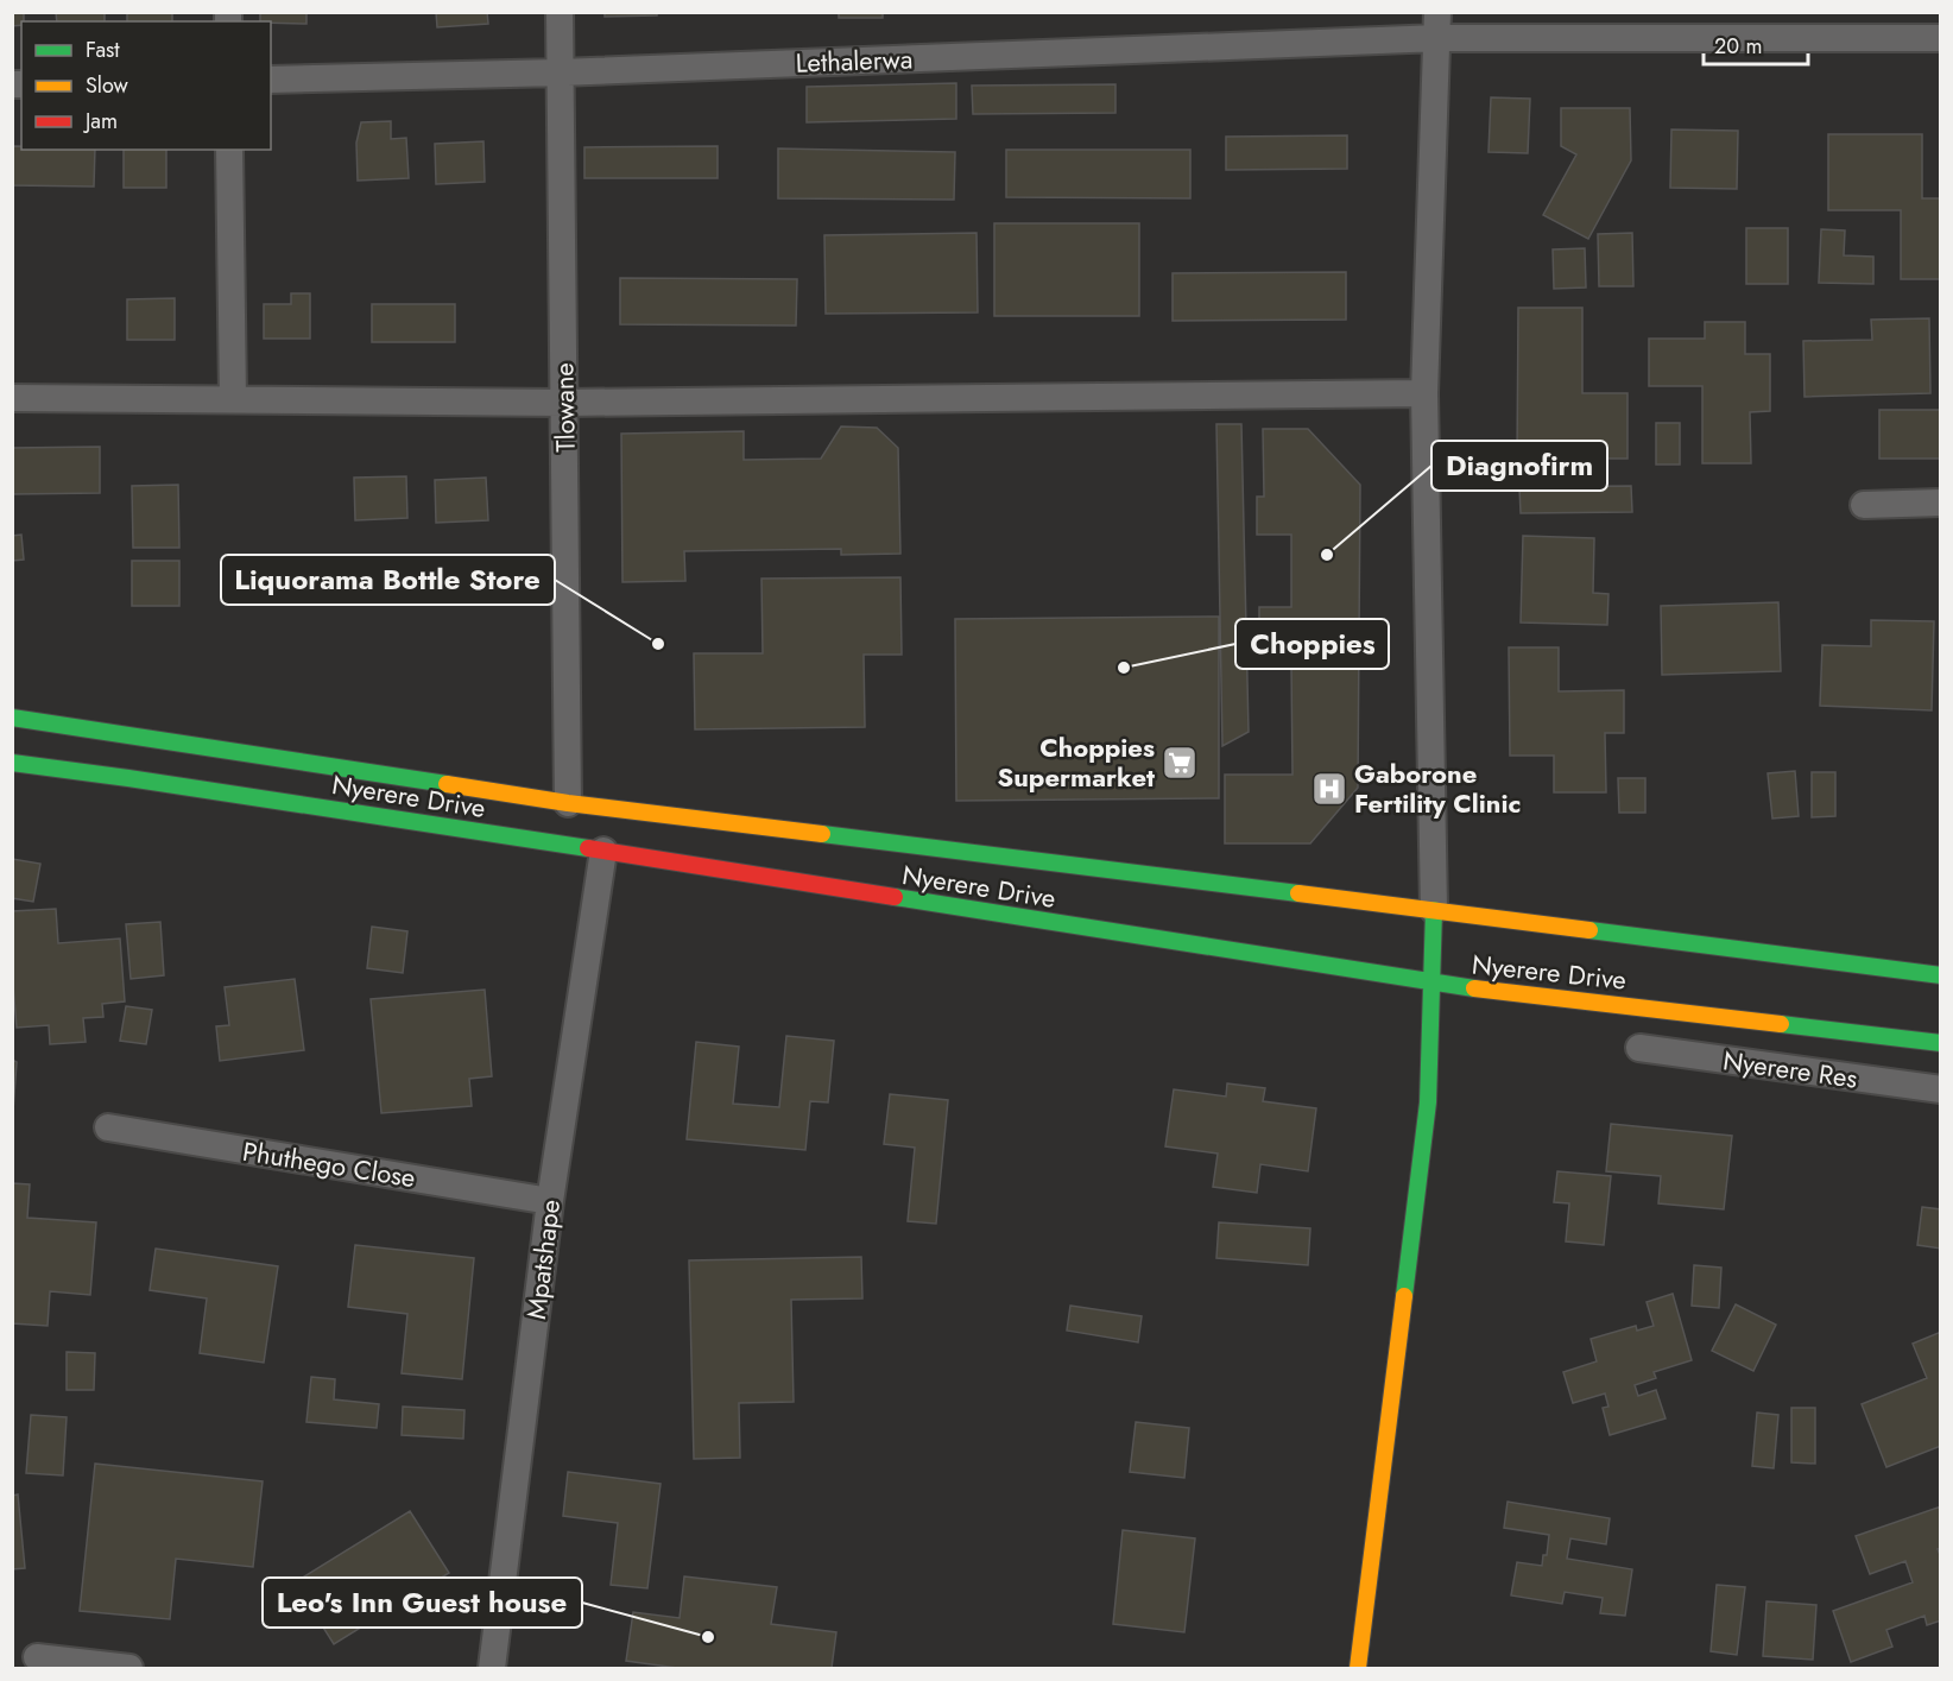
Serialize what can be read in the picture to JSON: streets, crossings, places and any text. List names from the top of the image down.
{
  "streets": {
    "main road": ["Nyerere Drive"],
    "street": [
      "Lethalerwa",
      "Tlowane",
      "Nyerere Res",
      "Phuthego Close",
      "Mpatshape"
    ]
  },
  "crossings": [
    ["Lethalerwa", "Tlowane"],
    ["Tlowane", "Nyerere Drive"],
    ["Nyerere Drive", "Mpatshape"],
    ["Phuthego Close", "Mpatshape"]
  ],
  "places": {
    "other": [
      "Diagnofirm",
      "Liquorama Bottle Store",
      "Choppies",
      "Leo's Inn Guest house"
    ],
    "supermarket": ["Choppies Supermarket"],
    "hospital": ["Gaborone Fertility Clinic"]
  },
  "legend": ["Fast", "Slow", "Jam"],
  "scale_bar": "20 m"
}
